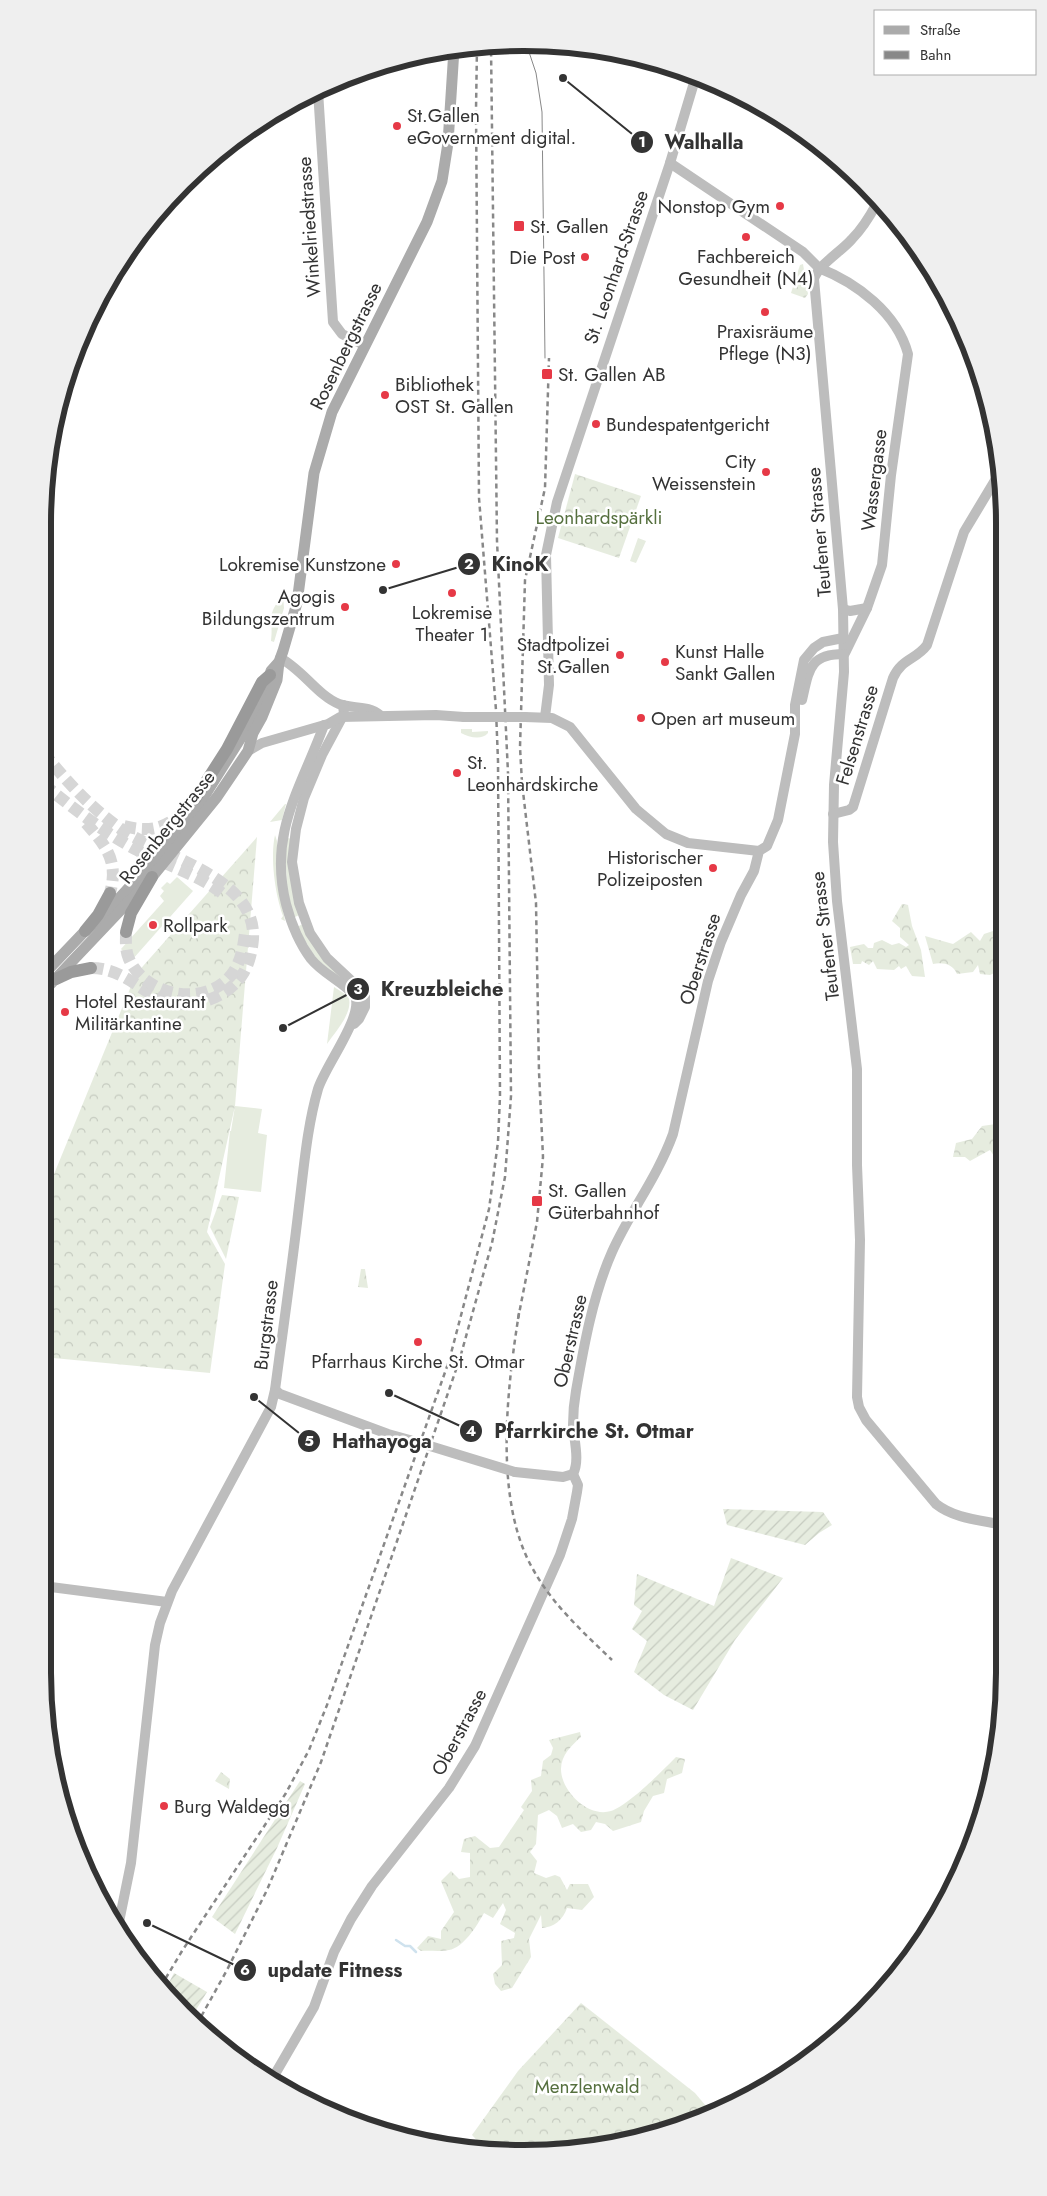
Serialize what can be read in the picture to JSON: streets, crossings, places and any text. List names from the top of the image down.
{
  "streets": {
    "main road": [
      "Winkelriedstrasse",
      "St. Leonhard-Strasse",
      "Rosenbergstrasse",
      "Wassergasse",
      "Teufener Strasse",
      "Felsenstrasse",
      "Oberstrasse",
      "Burgstrasse"
    ]
  },
  "crossings": [
    ["Winkelriedstrasse", "Rosenbergstrasse"],
    ["Wassergasse", "Teufener Strasse"],
    ["Wassergasse", "Oberstrasse"],
    ["Teufener Strasse", "Felsenstrasse"],
    ["Teufener Strasse", "Oberstrasse"]
  ],
  "parks": ["Leonhardspärkli", "Menzlenwald"],
  "places": {
    "other": [
      "Walhalla",
      "St.Gallen eGovernment digital.",
      "Nonstop Gym",
      "Fachbereich Gesundheit (N4)",
      "Die Post",
      "Praxisräume Pflege (N3)",
      "Bibliothek OST St. Gallen",
      "Bundespatentgericht",
      "City Weissenstein",
      "Lokremise Kunstzone",
      "KinoK",
      "Lokremise Theater 1",
      "Agogis Bildungszentrum",
      "Stadtpolizei St.Gallen",
      "Kunst Halle Sankt Gallen",
      "Open art museum",
      "St. Leonhardskirche",
      "Historischer Polizeiposten",
      "Rollpark",
      "Hotel Restaurant Militärkantine",
      "Kreuzbleiche",
      "Pfarrhaus Kirche St. Otmar",
      "Pfarrkirche St. Otmar",
      "Hathayoga",
      "Burg Waldegg",
      "update Fitness"
    ],
    "transit": ["St. Gallen", "St. Gallen AB", "St. Gallen Güterbahnhof"]
  },
  "legend": ["Straße", "Bahn"]
}
